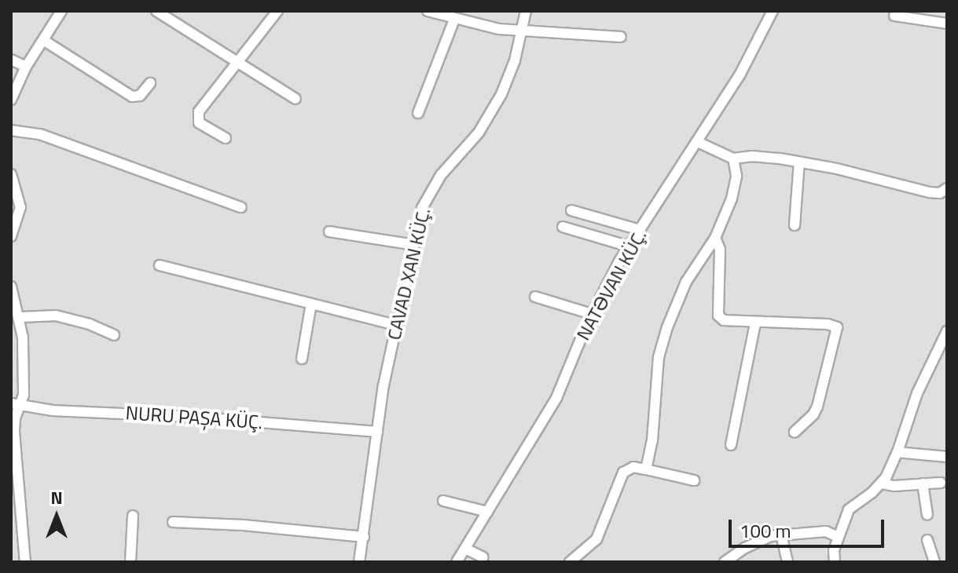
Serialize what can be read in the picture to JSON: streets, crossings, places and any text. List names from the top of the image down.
{
  "streets": {
    "street": ["CAVAD XAN KÜÇ.", "NATƏVAN KÜÇ.", "NURU PAŞA KÜÇ."]
  },
  "crossings": [
    ["CAVAD XAN KÜÇ.", "NURU PAŞA KÜÇ."]
  ],
  "scale_bar": "100 m",
  "north": "top"
}
